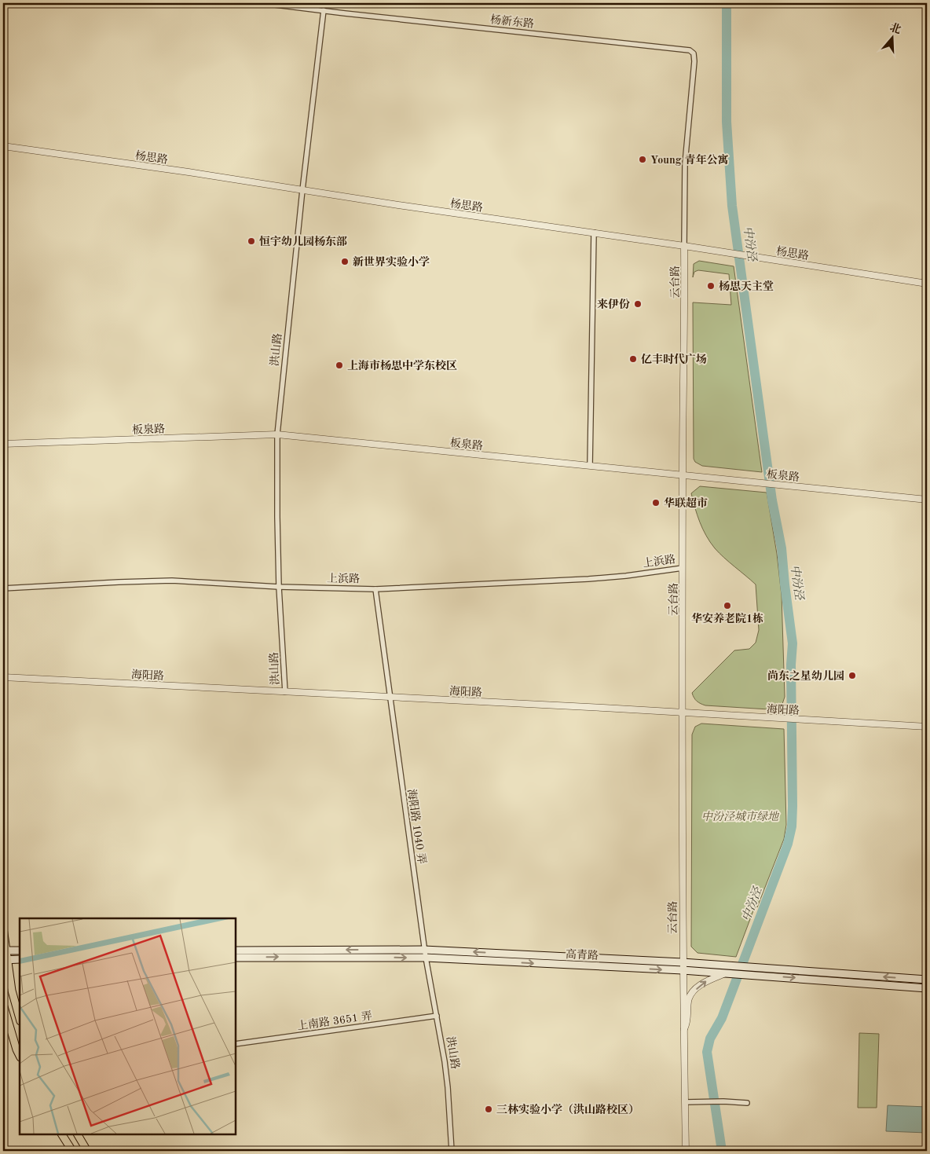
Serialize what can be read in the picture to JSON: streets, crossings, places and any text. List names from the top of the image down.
{
  "streets": {
    "main road": ["高青路"],
    "street": [
      "杨新东路",
      "杨思路",
      "云台路",
      "洪山路",
      "板泉路",
      "上浜路",
      "海阳路",
      "海阳路 1040 弄",
      "上南路 3651 弄"
    ]
  },
  "crossings": [
    ["杨新东路", "云台路"],
    ["杨新东路", "洪山路"],
    ["杨思路", "云台路"],
    ["杨思路", "洪山路"],
    ["云台路", "板泉路"],
    ["云台路", "上浜路"],
    ["云台路", "海阳路"],
    ["云台路", "高青路"],
    ["洪山路", "板泉路"],
    ["洪山路", "上浜路"],
    ["洪山路", "海阳路"],
    ["洪山路", "海阳路 1040 弄"],
    ["洪山路", "高青路"],
    ["洪山路", "上南路 3651 弄"],
    ["上浜路", "海阳路 1040 弄"],
    ["海阳路", "海阳路 1040 弄"],
    ["海阳路 1040 弄", "高青路"]
  ],
  "water": ["中汾泾"],
  "parks": ["中汾泾城市绿地"],
  "places": [
    "Young 青年公寓",
    "恒宇幼儿园杨东部",
    "新世界实验小学",
    "杨思天主堂",
    "来伊份",
    "亿丰时代广场",
    "上海市杨思中学东校区",
    "华联超市",
    "华安养老院1栋",
    "尚东之星幼儿园",
    "三林实验小学（洪山路校区）"
  ],
  "north": "top"
}
